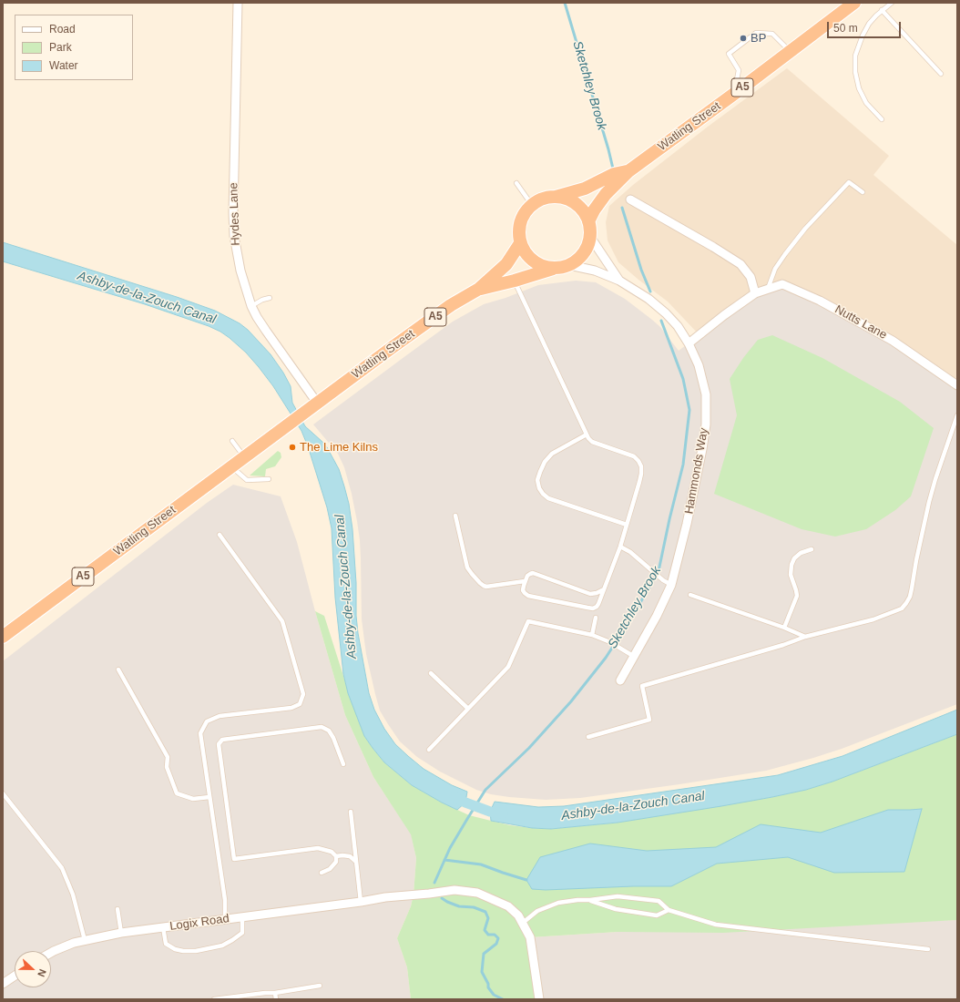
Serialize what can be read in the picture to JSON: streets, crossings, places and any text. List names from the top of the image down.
{
  "streets": {
    "highway": ["A5", "Watling Street"],
    "street": [
      "Hydes Lane",
      "Nutts Lane",
      "Hammonds Way",
      "Logix Road"
    ]
  },
  "crossings": [
    ["A5", "Watling Street"],
    ["A5", "Hammonds Way"],
    ["Watling Street", "Hydes Lane"],
    ["Watling Street", "Hammonds Way"],
    ["Nutts Lane", "Hammonds Way"]
  ],
  "water": ["Sketchley Brook", "Ashby-de-la-Zouch Canal"],
  "places": ["BP", "The Lime Kilns"],
  "legend": ["Road", "Park", "Water"],
  "scale_bar": "50 m",
  "north": "right"
}
